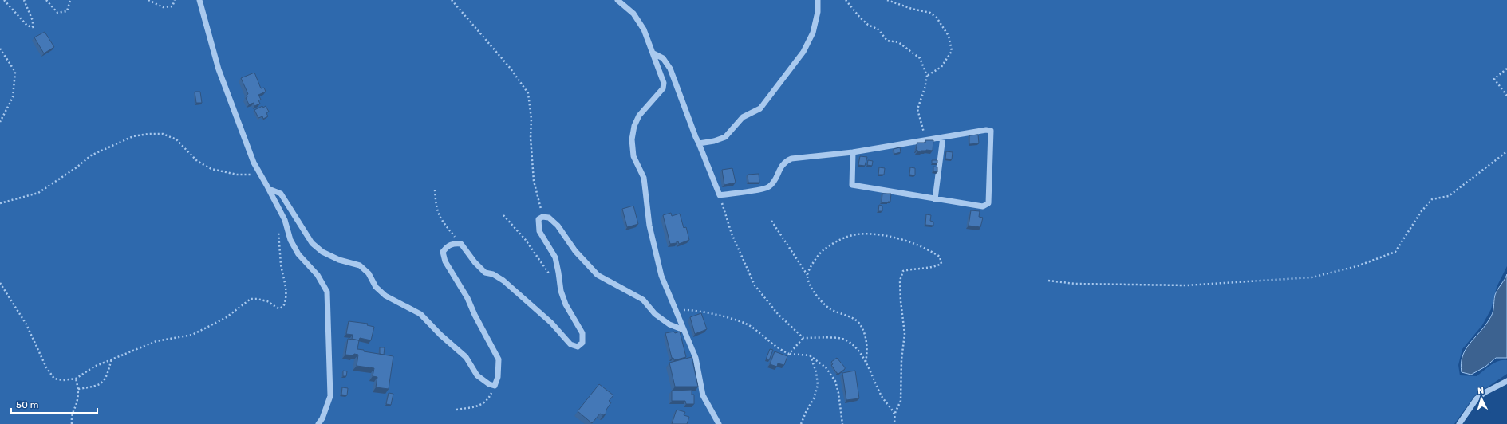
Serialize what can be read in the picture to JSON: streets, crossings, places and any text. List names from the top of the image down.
{
  "scale_bar": "50 m",
  "north": "top"
}
